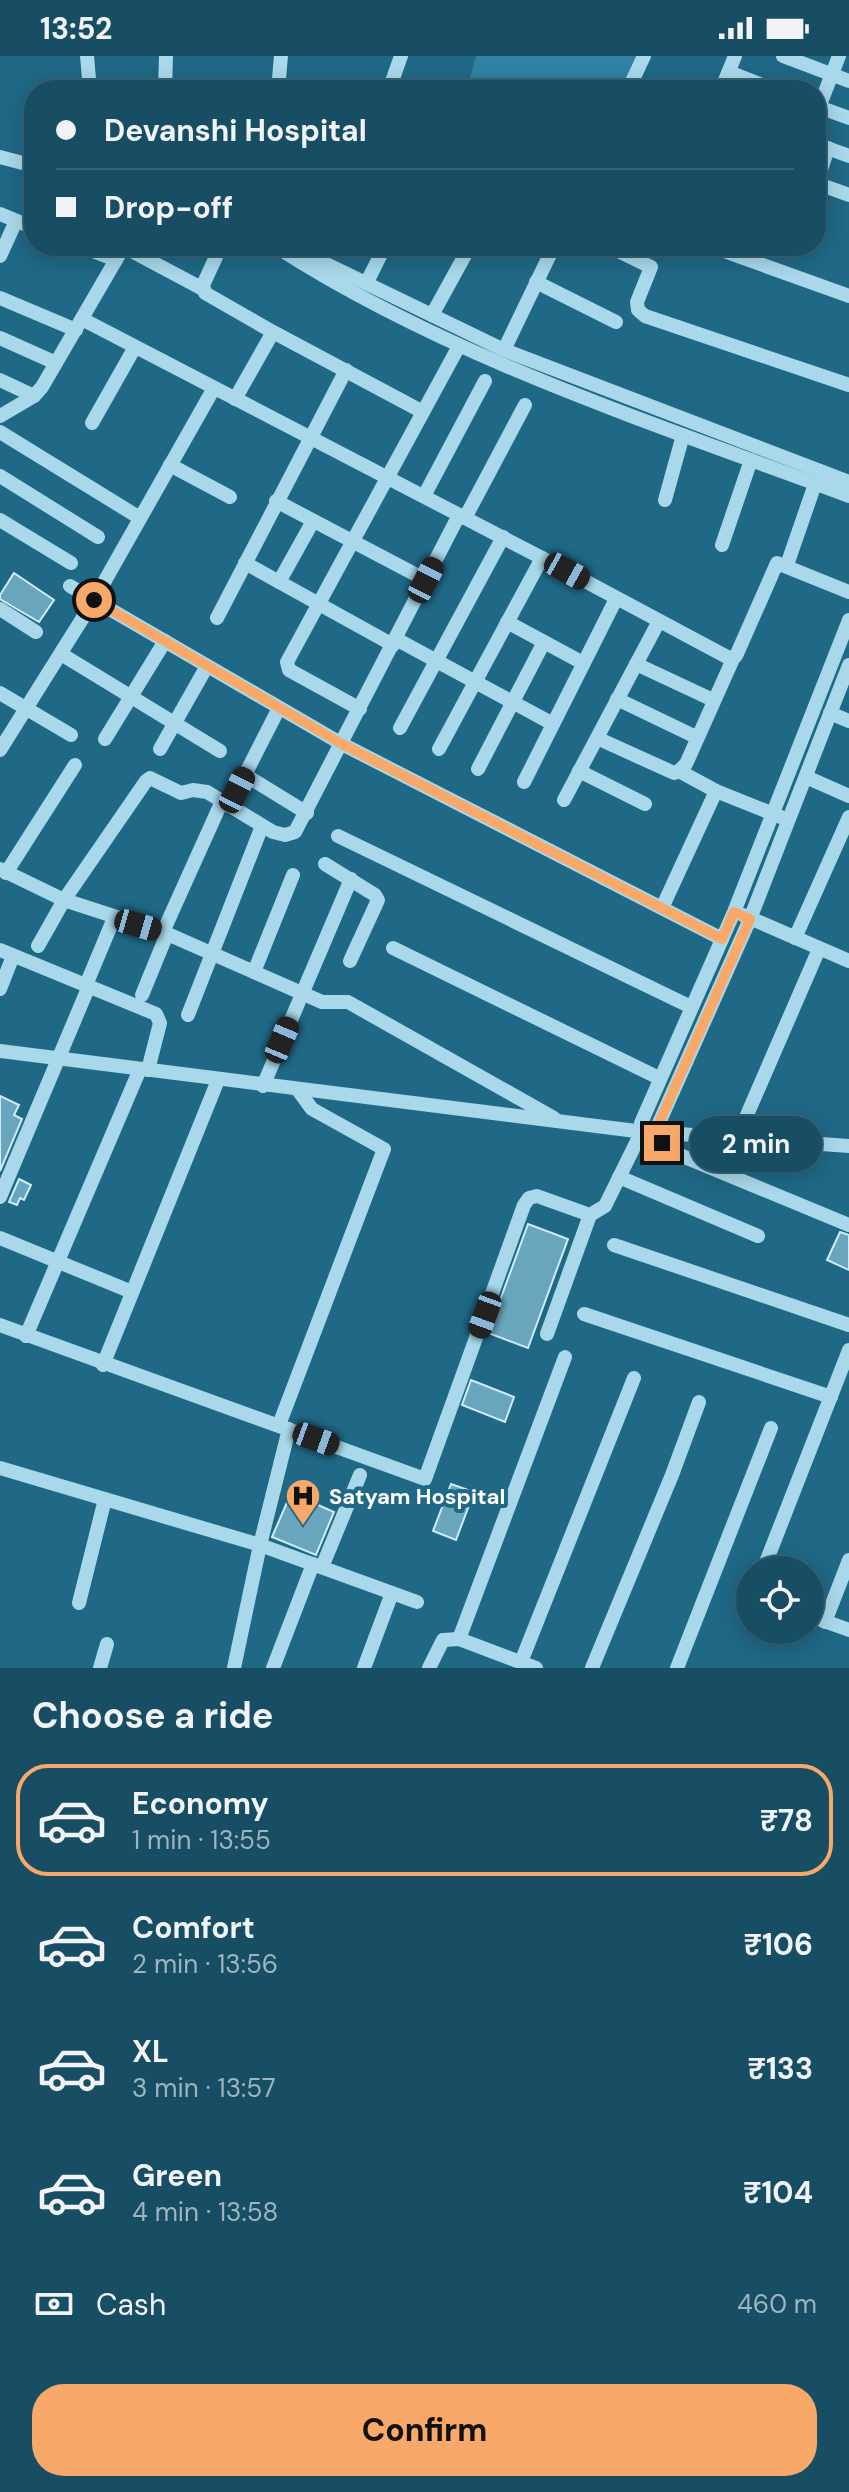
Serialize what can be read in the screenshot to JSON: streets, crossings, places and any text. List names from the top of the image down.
{
  "places": {
    "hospital": ["Satyam Hospital"]
  },
  "page": {
    "status": "13:52",
    "banner": ["Devanshi Hospital", "Drop-off"],
    "bubble": "2 min",
    "heading": "Choose a ride",
    "list": [
      {
        "name": "Economy",
        "note": "1 min · 13:55",
        "value": "₹78"
      },
      {
        "name": "Comfort",
        "note": "2 min · 13:56",
        "value": "₹106"
      },
      {
        "name": "XL",
        "note": "3 min · 13:57",
        "value": "₹133"
      },
      {
        "name": "Green",
        "note": "4 min · 13:58",
        "value": "₹104"
      }
    ],
    "pay": ["Cash", "460 m"],
    "buttons": "Confirm"
  }
}
